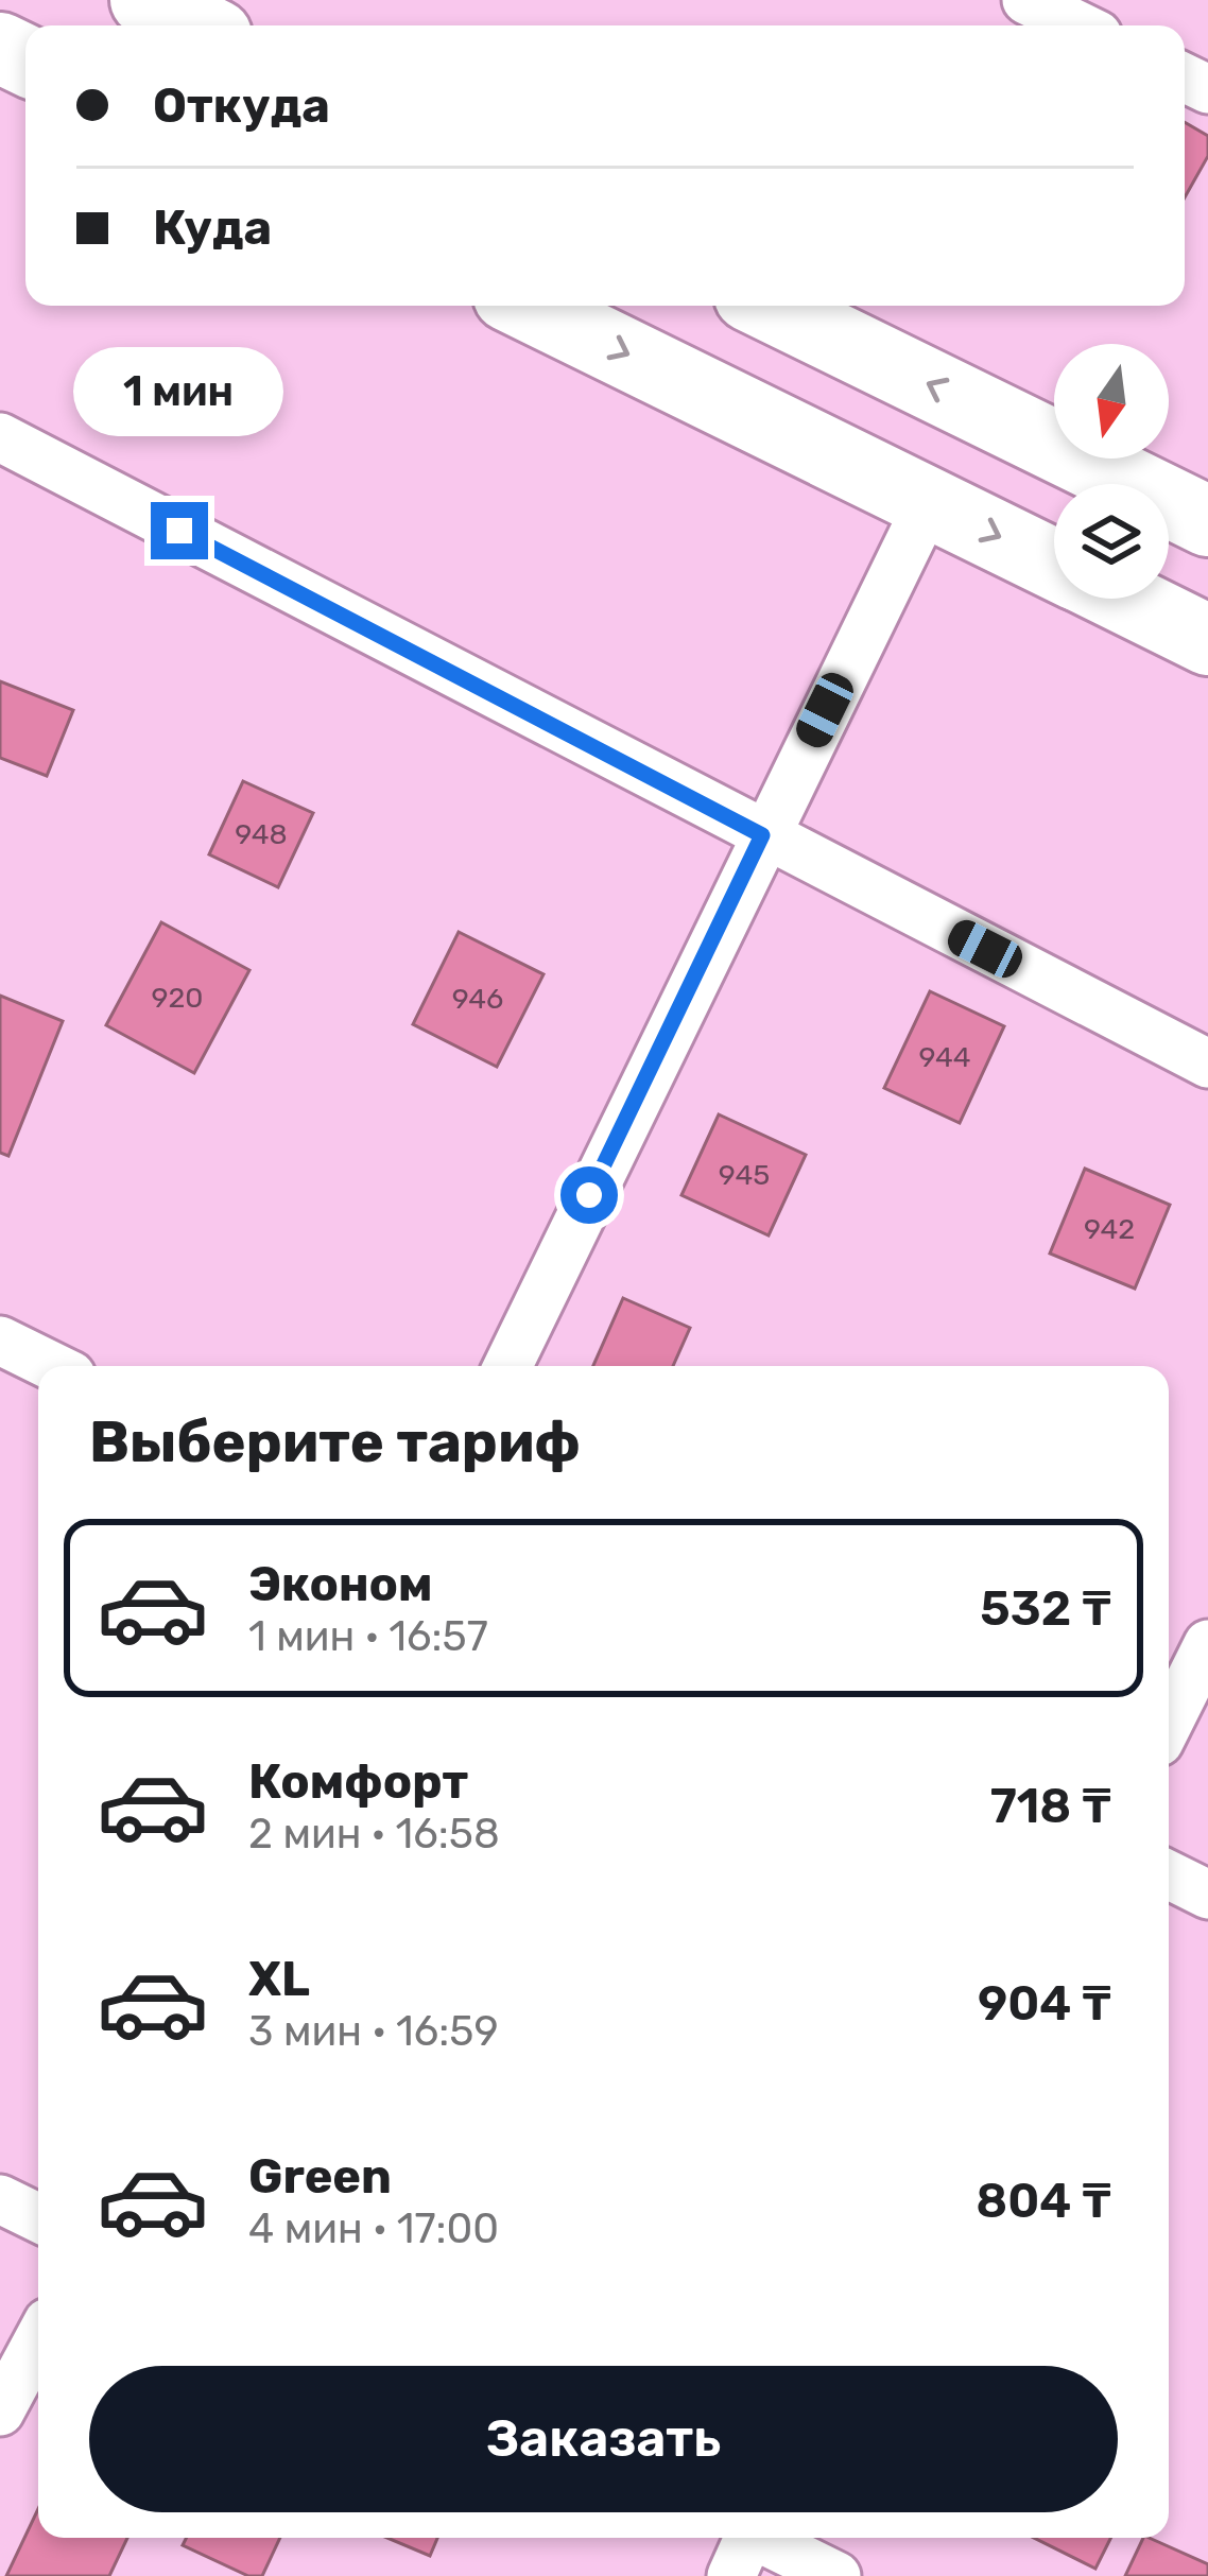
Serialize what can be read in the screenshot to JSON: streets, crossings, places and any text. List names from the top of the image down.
{
  "house_numbers": [
    "948",
    "920",
    "946",
    "944",
    "945",
    "942"
  ],
  "north": "bottom",
  "page": {
    "banner": ["Откуда", "Куда"],
    "bubble": "1 мин",
    "heading": "Выберите тариф",
    "list": [
      {
        "name": "Эконом",
        "note": "1 мин · 16:57",
        "value": "532 ₸"
      },
      {
        "name": "Комфорт",
        "note": "2 мин · 16:58",
        "value": "718 ₸"
      },
      {
        "name": "XL",
        "note": "3 мин · 16:59",
        "value": "904 ₸"
      },
      {
        "name": "Green",
        "note": "4 мин · 17:00",
        "value": "804 ₸"
      }
    ],
    "buttons": "Заказать"
  }
}
